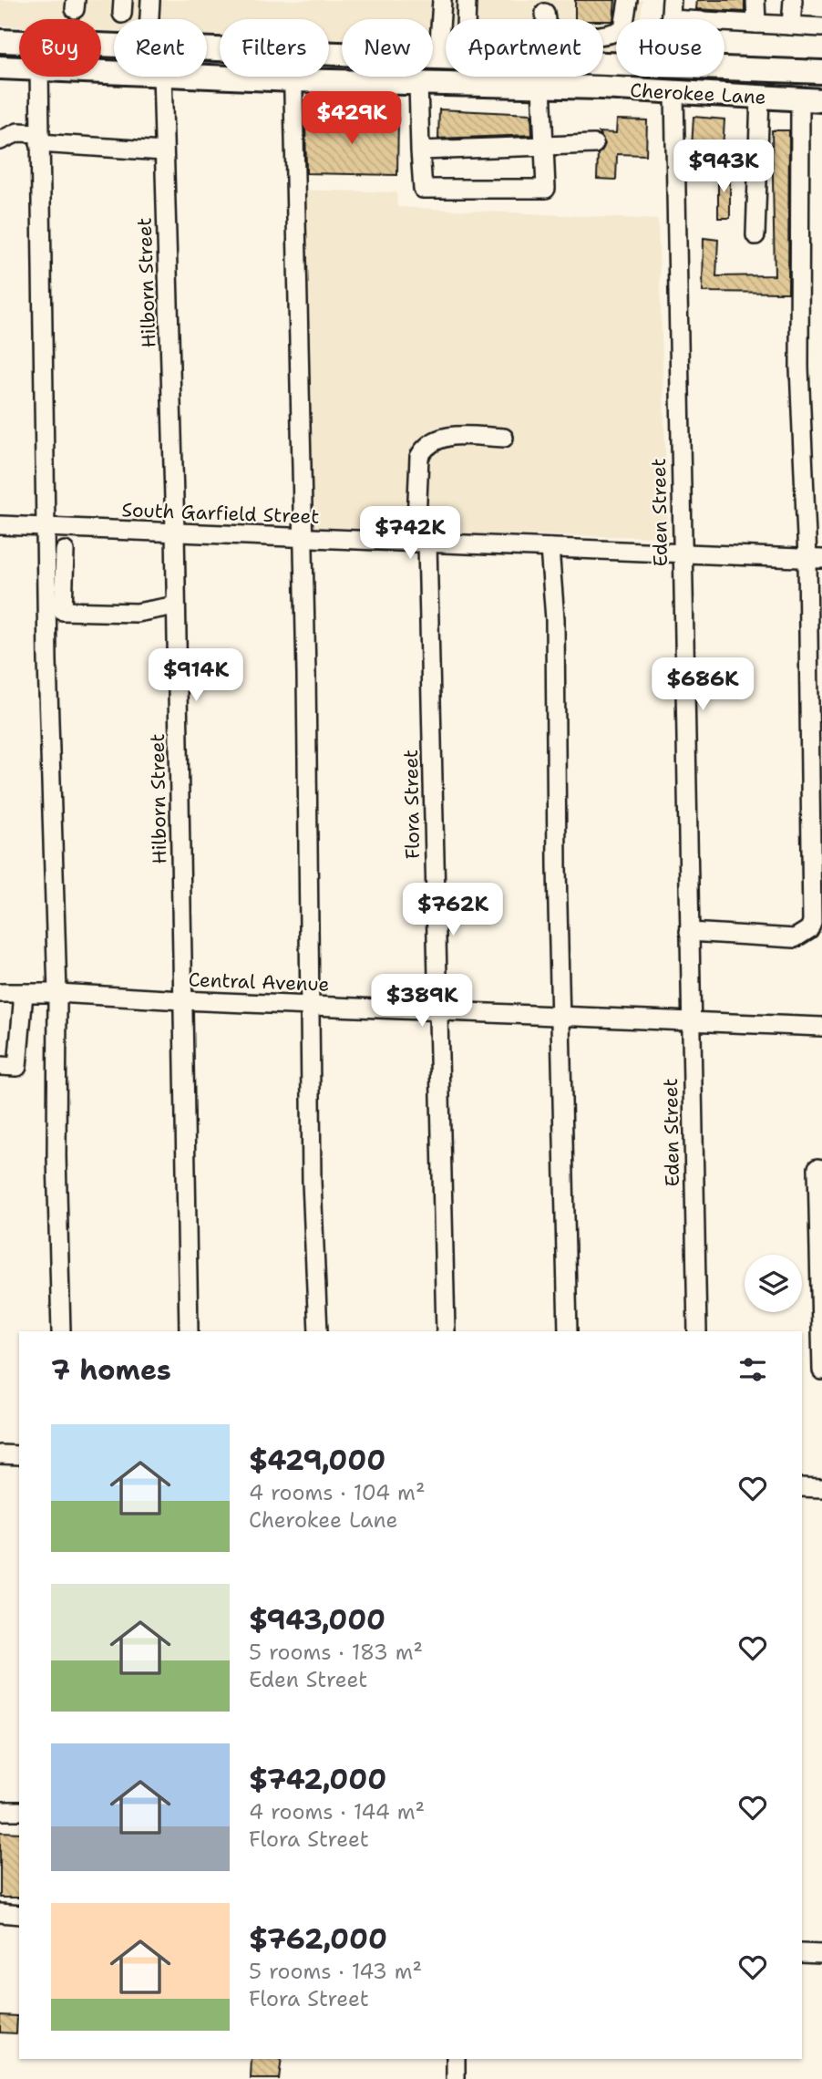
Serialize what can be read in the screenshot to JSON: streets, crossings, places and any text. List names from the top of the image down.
{
  "streets": {
    "main road": ["Cherokee Lane"],
    "street": [
      "Hilborn Street",
      "Eden Street",
      "South Garfield Street",
      "Flora Street",
      "Central Avenue"
    ]
  },
  "crossings": [
    ["Cherokee Lane", "Eden Street"],
    ["Hilborn Street", "South Garfield Street"],
    ["Hilborn Street", "Central Avenue"],
    ["Eden Street", "South Garfield Street"],
    ["Eden Street", "Central Avenue"],
    ["South Garfield Street", "Flora Street"],
    ["Flora Street", "Central Avenue"]
  ],
  "page": {
    "chip": [
      "Buy",
      "Rent",
      "Filters",
      "New",
      "Apartment",
      "House"
    ],
    "price": [
      "$429K",
      "$943K",
      "$742K",
      "$914K",
      "$686K",
      "$762K",
      "$389K"
    ],
    "heading": "7 homes",
    "list": [
      {
        "name": "$429,000",
        "note": "4 rooms · 104 m² · Cherokee Lane"
      },
      {
        "name": "$943,000",
        "note": "5 rooms · 183 m² · Eden Street"
      },
      {
        "name": "$742,000",
        "note": "4 rooms · 144 m² · Flora Street"
      },
      {
        "name": "$762,000",
        "note": "5 rooms · 143 m² · Flora Street"
      }
    ]
  }
}
